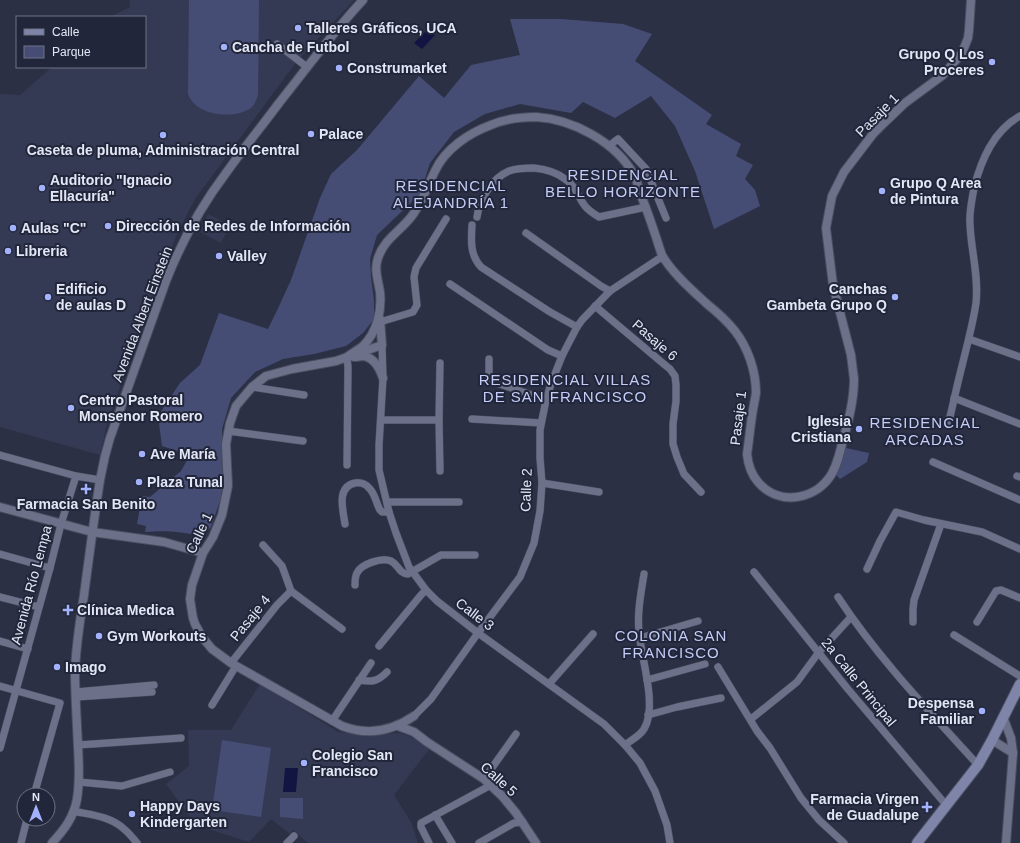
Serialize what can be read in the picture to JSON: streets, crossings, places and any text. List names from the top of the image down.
{
  "streets": {
    "street": [
      "Pasaje 1",
      "Avenida Albert Einstein",
      "Pasaje 6",
      "Calle 2",
      "Calle 1",
      "Avenida Río Lempa",
      "Calle 3",
      "Pasaje 4",
      "2a Calle Principal",
      "Calle 5"
    ]
  },
  "crossings": [
    ["Pasaje 1", "Calle 2"],
    ["Pasaje 6", "Calle 2"],
    ["Calle 2", "Calle 1"],
    ["Calle 2", "Calle 3"],
    ["Calle 2", "Calle 5"],
    ["Calle 1", "Calle 3"],
    ["Calle 1", "Pasaje 4"],
    ["Calle 1", "Calle 5"]
  ],
  "districts": [
    "RESIDENCIAL BELLO HORIZONTE",
    "RESIDENCIAL ALEJANDRÍA 1",
    "RESIDENCIAL VILLAS DE SAN FRANCISCO",
    "RESIDENCIAL ARCADAS",
    "COLONIA SAN FRANCISCO"
  ],
  "places": {
    "other": [
      "Talleres Gráficos, UCA",
      "Cancha de Futbol",
      "Grupo Q Los Proceres",
      "Construmarket",
      "Palace",
      "Caseta de pluma, Administración Central",
      "Auditorio \"Ignacio Ellacuría\"",
      "Grupo Q Area de Pintura",
      "Dirección de Redes de Información",
      "Aulas \"C\"",
      "Libreria",
      "Valley",
      "Edificio de aulas D",
      "Canchas Gambeta Grupo Q",
      "Centro Pastoral Monsenor Romero",
      "Iglesia Cristiana",
      "Ave María",
      "Plaza Tunal",
      "Gym Workouts",
      "Imago",
      "Despensa Familiar",
      "Colegio San Francisco",
      "Happy Days Kindergarten"
    ],
    "health": ["Farmacia San Benito", "Clínica Medica", "Farmacia Virgen de Guadalupe"]
  },
  "legend": ["Calle", "Parque"],
  "north": "top"
}
